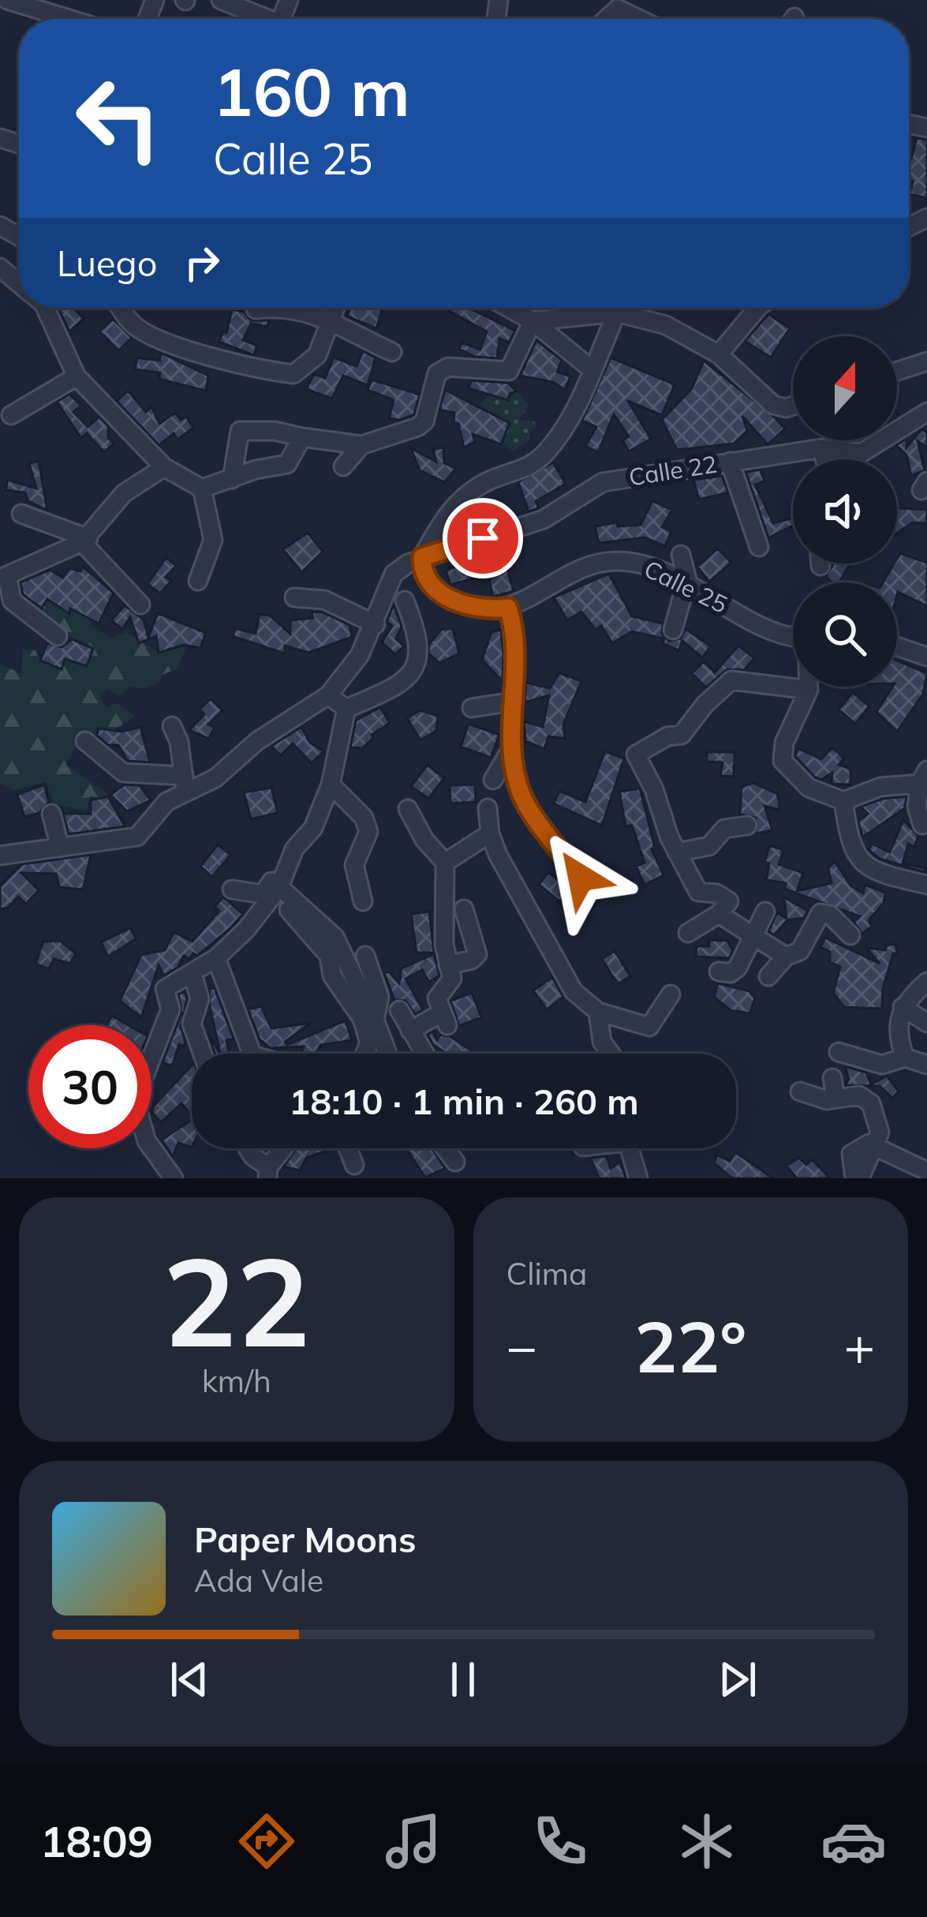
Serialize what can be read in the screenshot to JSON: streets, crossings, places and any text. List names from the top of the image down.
{
  "streets": {
    "street": ["Calle 22", "Calle 25"]
  },
  "north": "top",
  "page": {
    "turn": ["160 m", "Calle 25"],
    "then": "Luego",
    "limit": "30",
    "trip": "18:10 · 1 min · 260 m",
    "tile": [
      ["22", "km/h"],
      "Clima"
    ],
    "heat": ["−", "22°", "+"],
    "song": ["Paper Moons", "Ada Vale"],
    "tabs": "18:09"
  }
}
